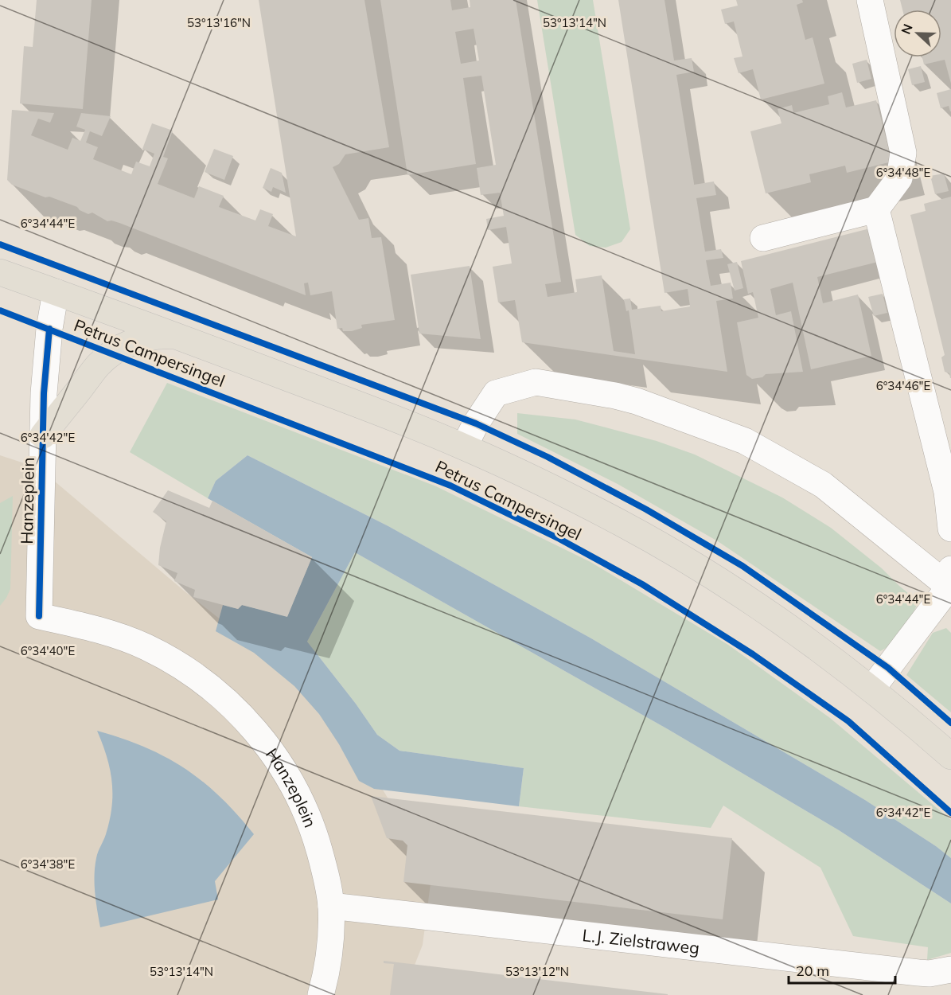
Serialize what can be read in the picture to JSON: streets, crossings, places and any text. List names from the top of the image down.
{
  "streets": {
    "main road": ["Petrus Campersingel"],
    "street": ["Hanzeplein", "L.J. Zielstraweg"]
  },
  "crossings": [
    ["Petrus Campersingel", "Hanzeplein"],
    ["Hanzeplein", "L.J. Zielstraweg"]
  ],
  "scale_bar": "20 m",
  "north": "left",
  "coordinates": [
    "53°13'14\"N",
    "53°13'16\"N",
    "6°34'48\"E",
    "6°34'44\"E",
    "6°34'46\"E",
    "6°34'42\"E",
    "6°34'40\"E",
    "6°34'38\"E",
    "53°13'12\"N"
  ]
}
